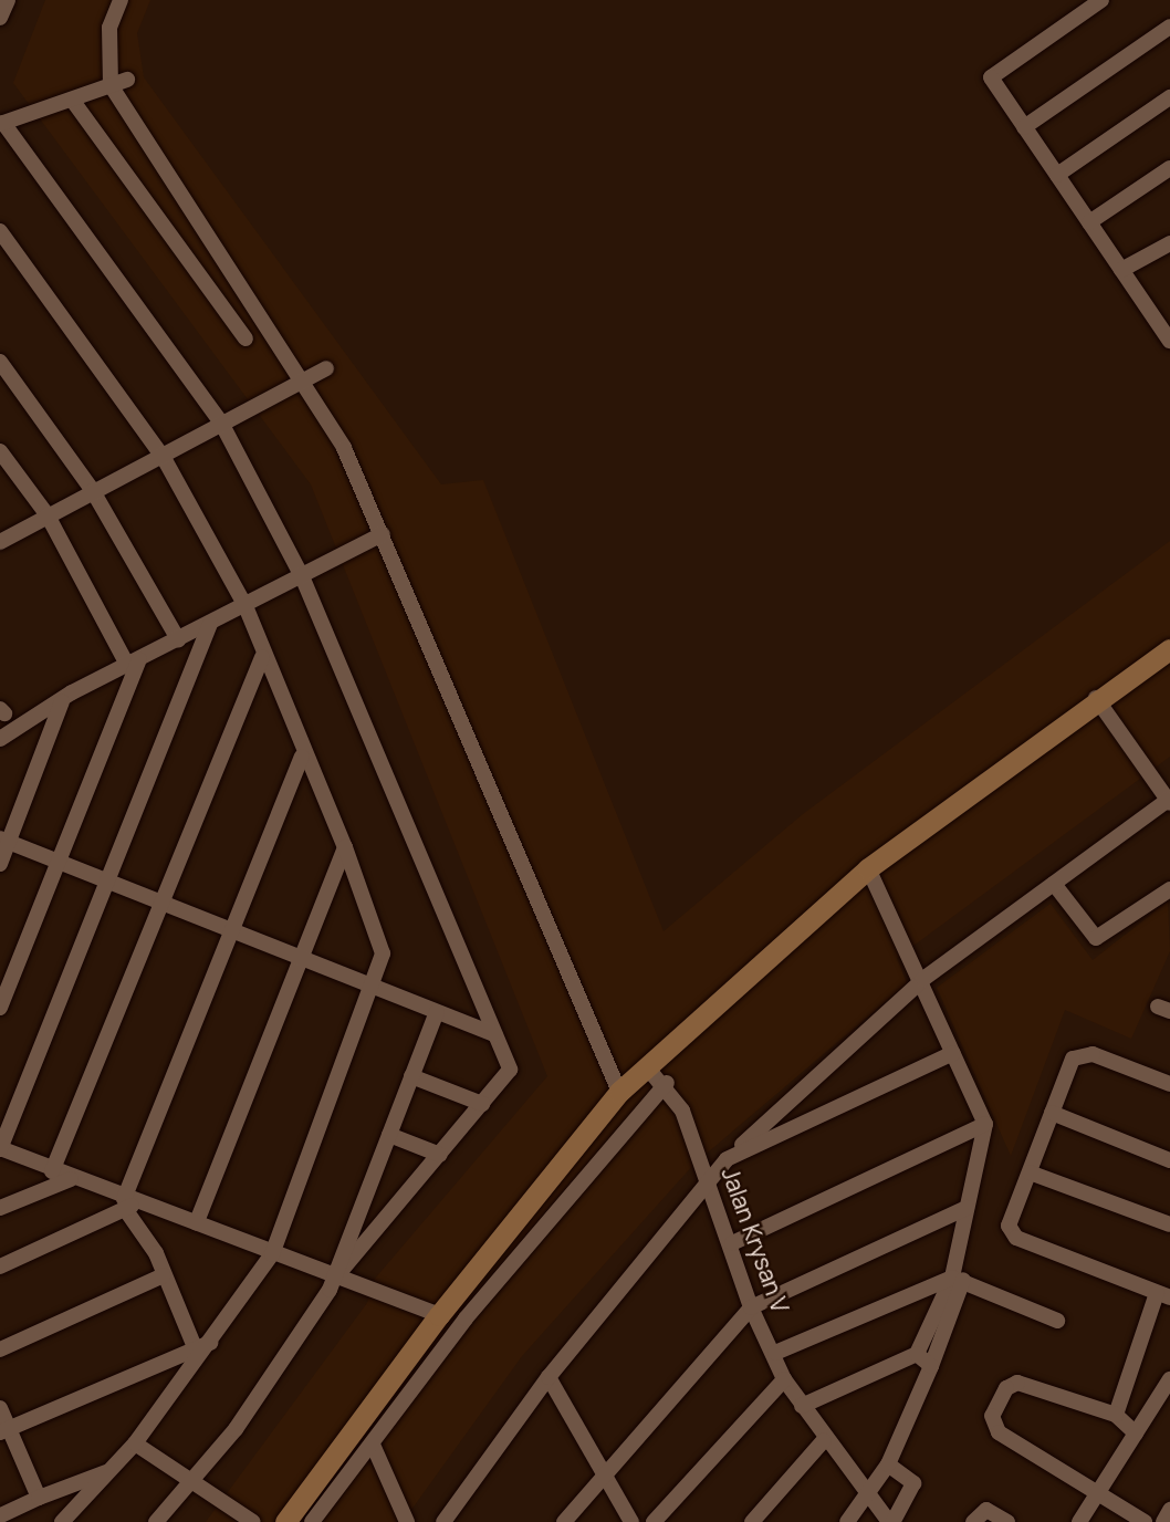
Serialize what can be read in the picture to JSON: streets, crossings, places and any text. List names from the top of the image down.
{
  "streets": {
    "street": ["Jalan Krysan V"]
  }
}
